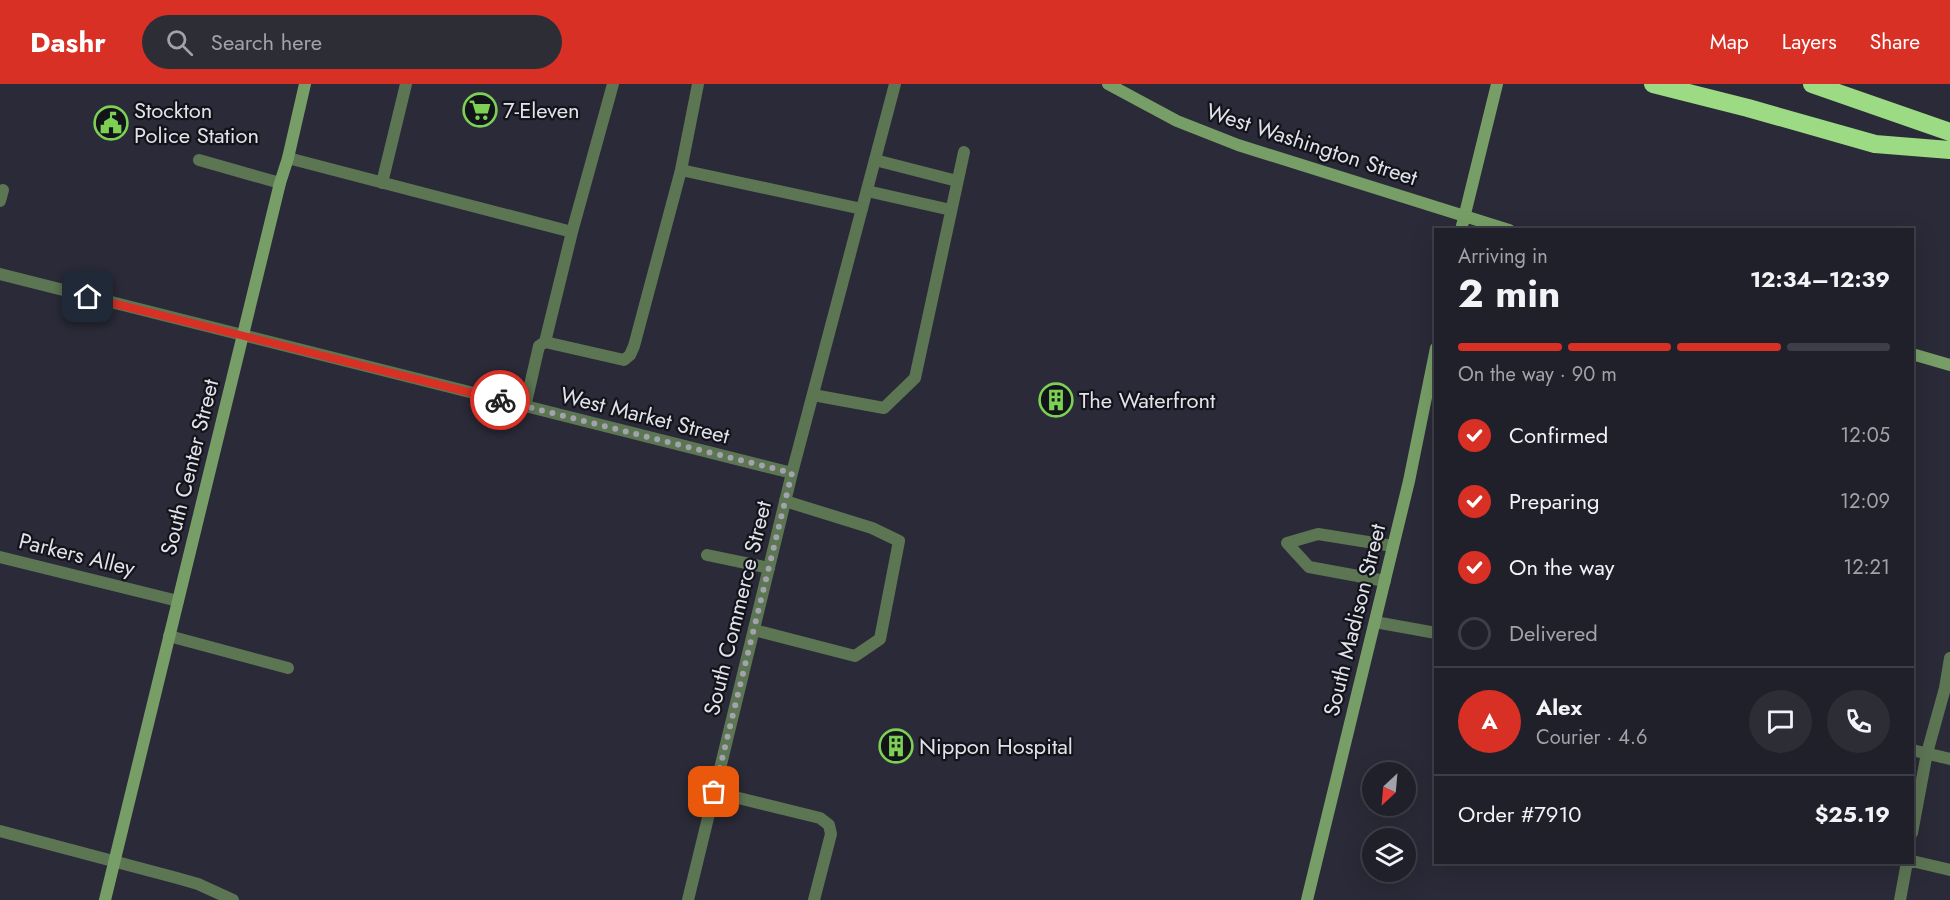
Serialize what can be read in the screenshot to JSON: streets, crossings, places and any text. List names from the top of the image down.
{
  "streets": {
    "main road": ["West Washington Street", "South Center Street", "South Madison Street"],
    "street": ["West Market Street", "Parkers Alley", "South Commerce Street"]
  },
  "crossings": [
    ["West Market Street", "South Center Street"],
    ["West Market Street", "South Commerce Street"],
    ["South Center Street", "Parkers Alley"]
  ],
  "places": {
    "supermarket": ["7-Eleven"],
    "public building": ["Stockton Police Station"],
    "building": ["The Waterfront", "Nippon Hospital"]
  },
  "north": "bottom left",
  "page": {
    "header": "Dashr",
    "search": "Search here",
    "nav": ["Map", "Layers", "Share"],
    "heading": ["2 min", "Arriving in", "12:34–12:39"],
    "panel": [
      "Alex",
      "Courier · 4.6",
      "Order #7910",
      "$25.19"
    ],
    "bar": "On the way · 90 m",
    "list": [
      ["Confirmed", "12:05"],
      ["Preparing", "12:09"],
      ["On the way", "12:21"],
      "Delivered"
    ],
    "round": "A"
  }
}
